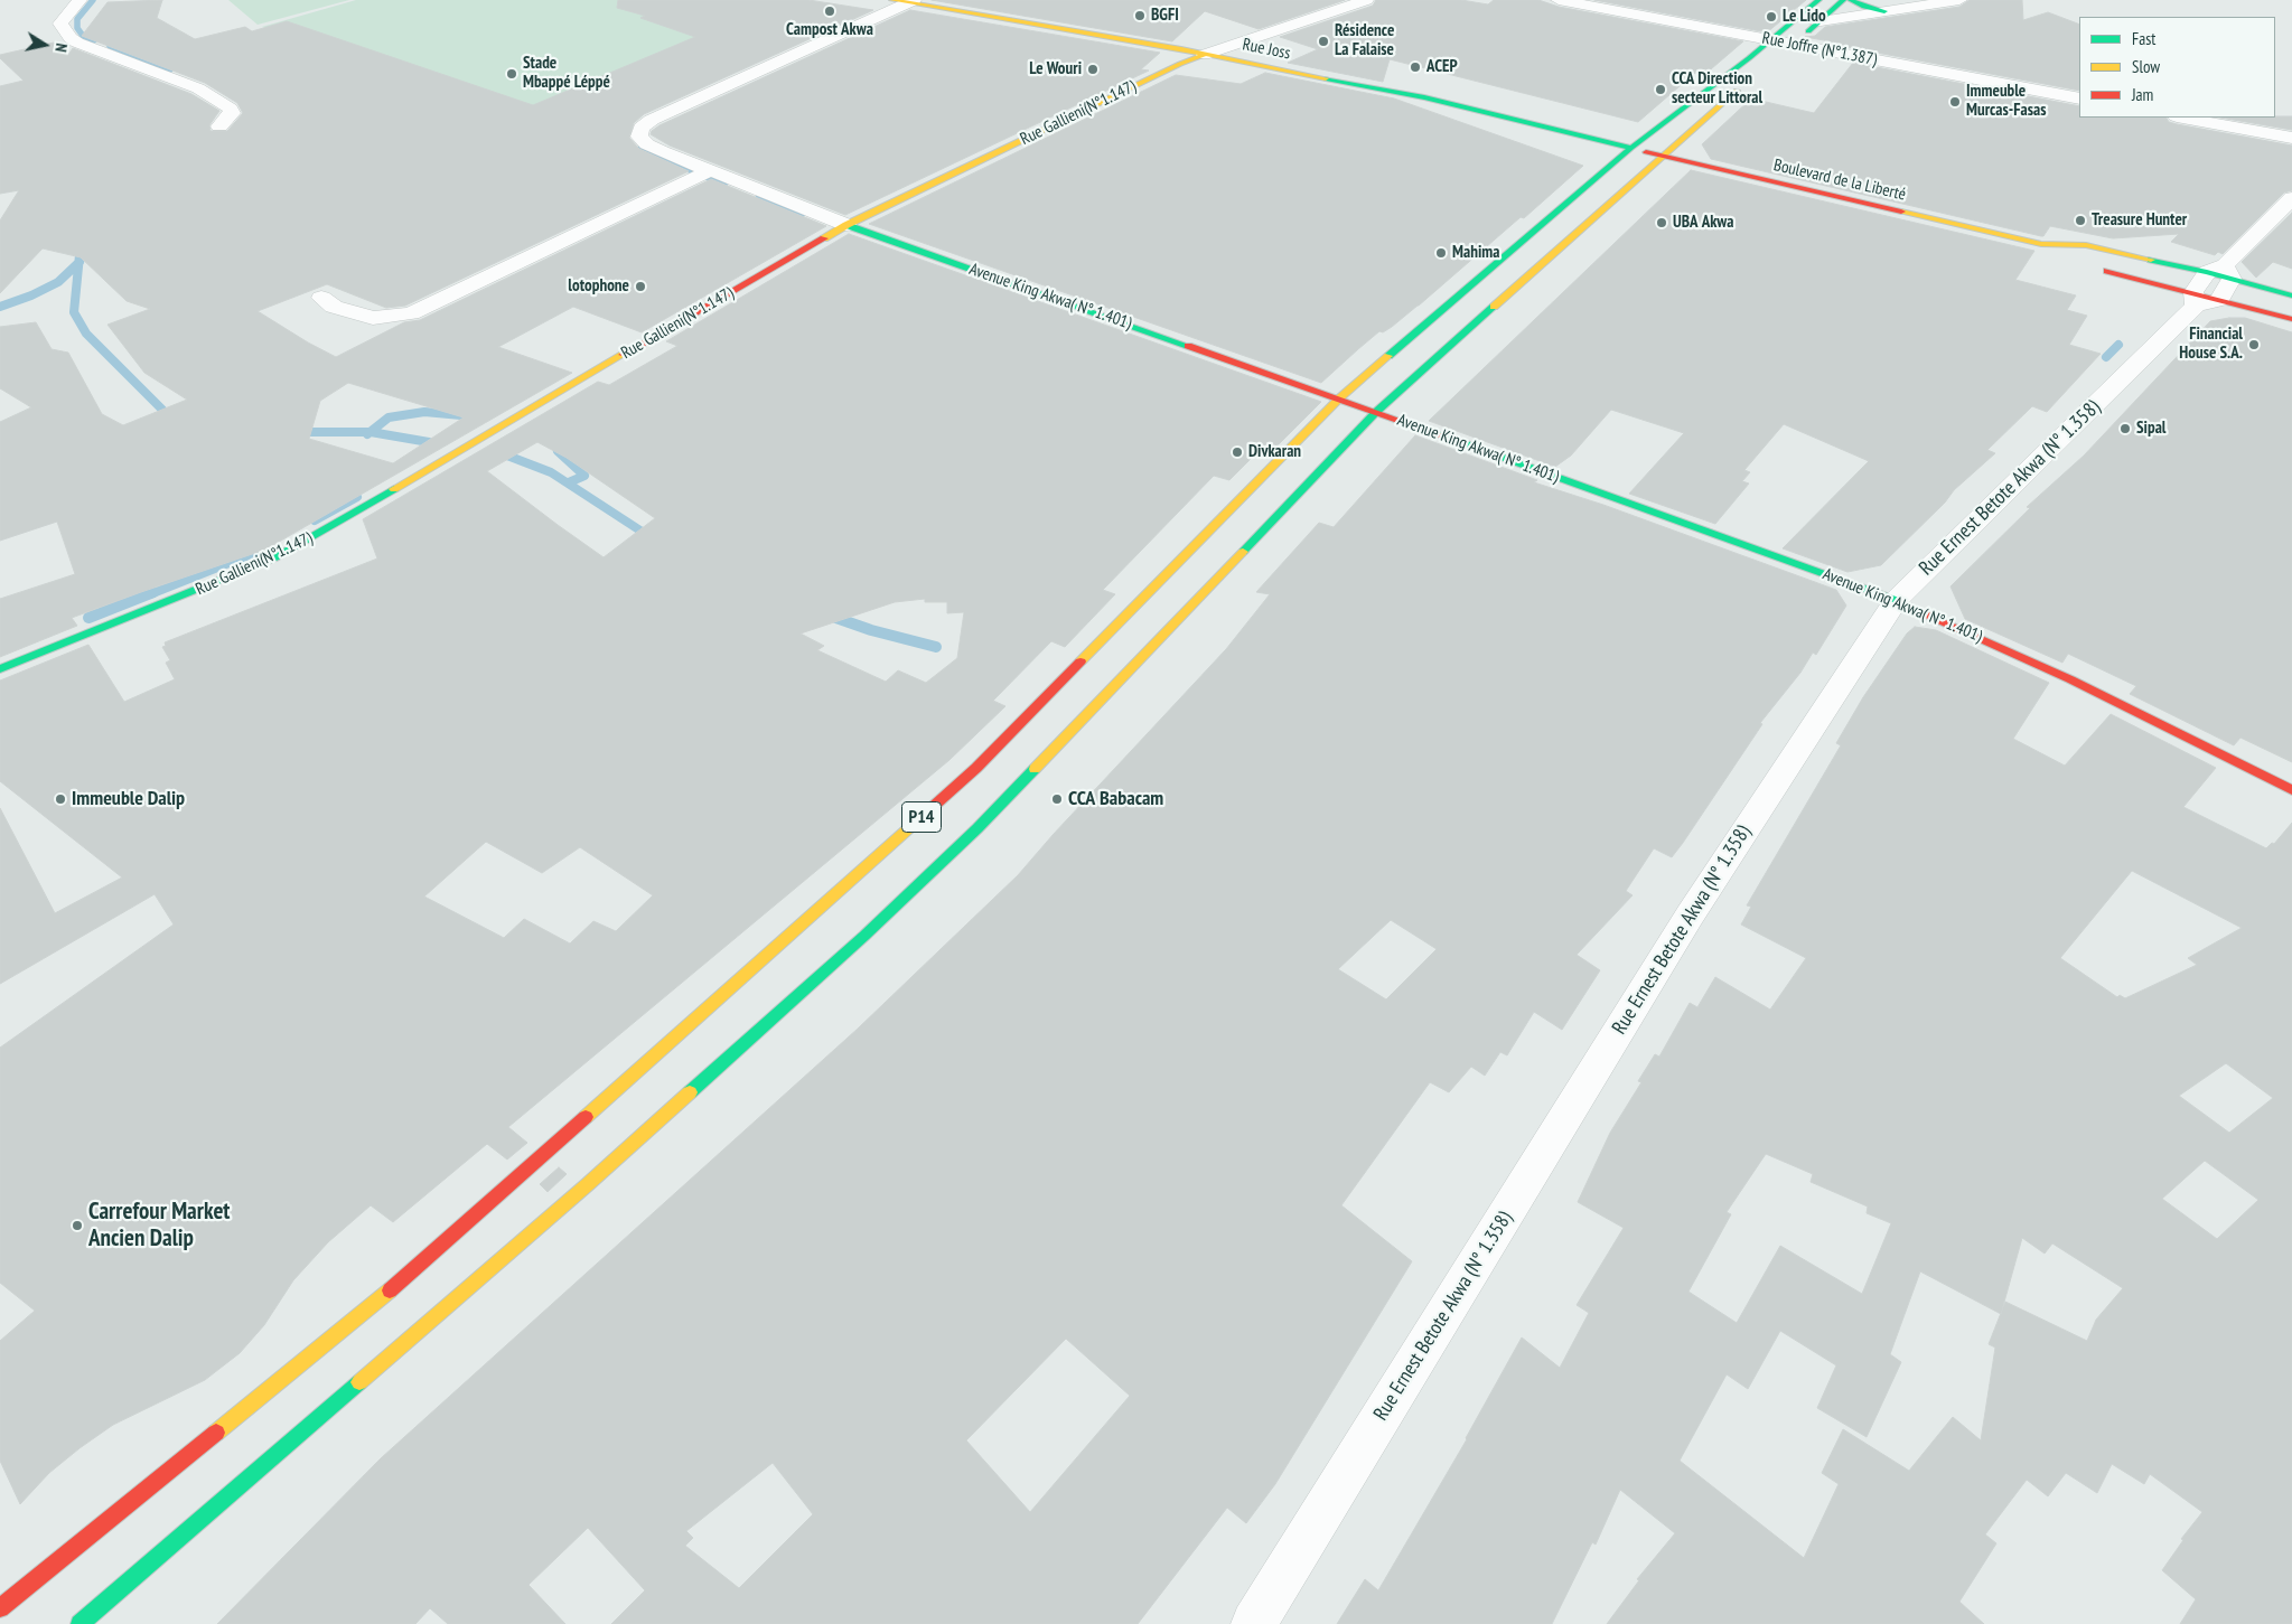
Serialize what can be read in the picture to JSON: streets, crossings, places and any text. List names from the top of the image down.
{
  "streets": {
    "main road": [
      "Rue Joss",
      "Rue Gallieni(N°1.147)",
      "Boulevard de la Liberté",
      "Avenue King Akwa( N° 1.401)",
      "P14"
    ],
    "street": ["Rue Joffre (N°1.387)", "Rue Ernest Betote Akwa (N° 1.358)"]
  },
  "crossings": [
    ["Rue Joss", "Rue Gallieni(N°1.147)"],
    ["Rue Joss", "Boulevard de la Liberté"],
    ["Rue Joss", "Avenue King Akwa( N° 1.401)"],
    ["Rue Joss", "P14"],
    ["Rue Joffre (N°1.387)", "P14"],
    ["Rue Gallieni(N°1.147)", "Avenue King Akwa( N° 1.401)"],
    ["Boulevard de la Liberté", "Rue Ernest Betote Akwa (N° 1.358)"],
    ["Boulevard de la Liberté", "P14"],
    ["Avenue King Akwa( N° 1.401)", "Rue Ernest Betote Akwa (N° 1.358)"],
    ["Avenue King Akwa( N° 1.401)", "P14"]
  ],
  "places": [
    "Campost Akwa",
    "BGFI",
    "Le Lido",
    "Résidence La Falaise",
    "ACEP",
    "Le Wouri",
    "Stade Mbappé Léppé",
    "CCA Direction secteur Littoral",
    "Immeuble Murcas-Fasas",
    "Treasure Hunter",
    "UBA Akwa",
    "Mahima",
    "lotophone",
    "Financial House S.A.",
    "Sipal",
    "Divkaran",
    "Immeuble Dalip",
    "CCA Babacam",
    "Carrefour Market Ancien Dalip"
  ],
  "legend": ["Fast", "Slow", "Jam"],
  "north": "right"
}
